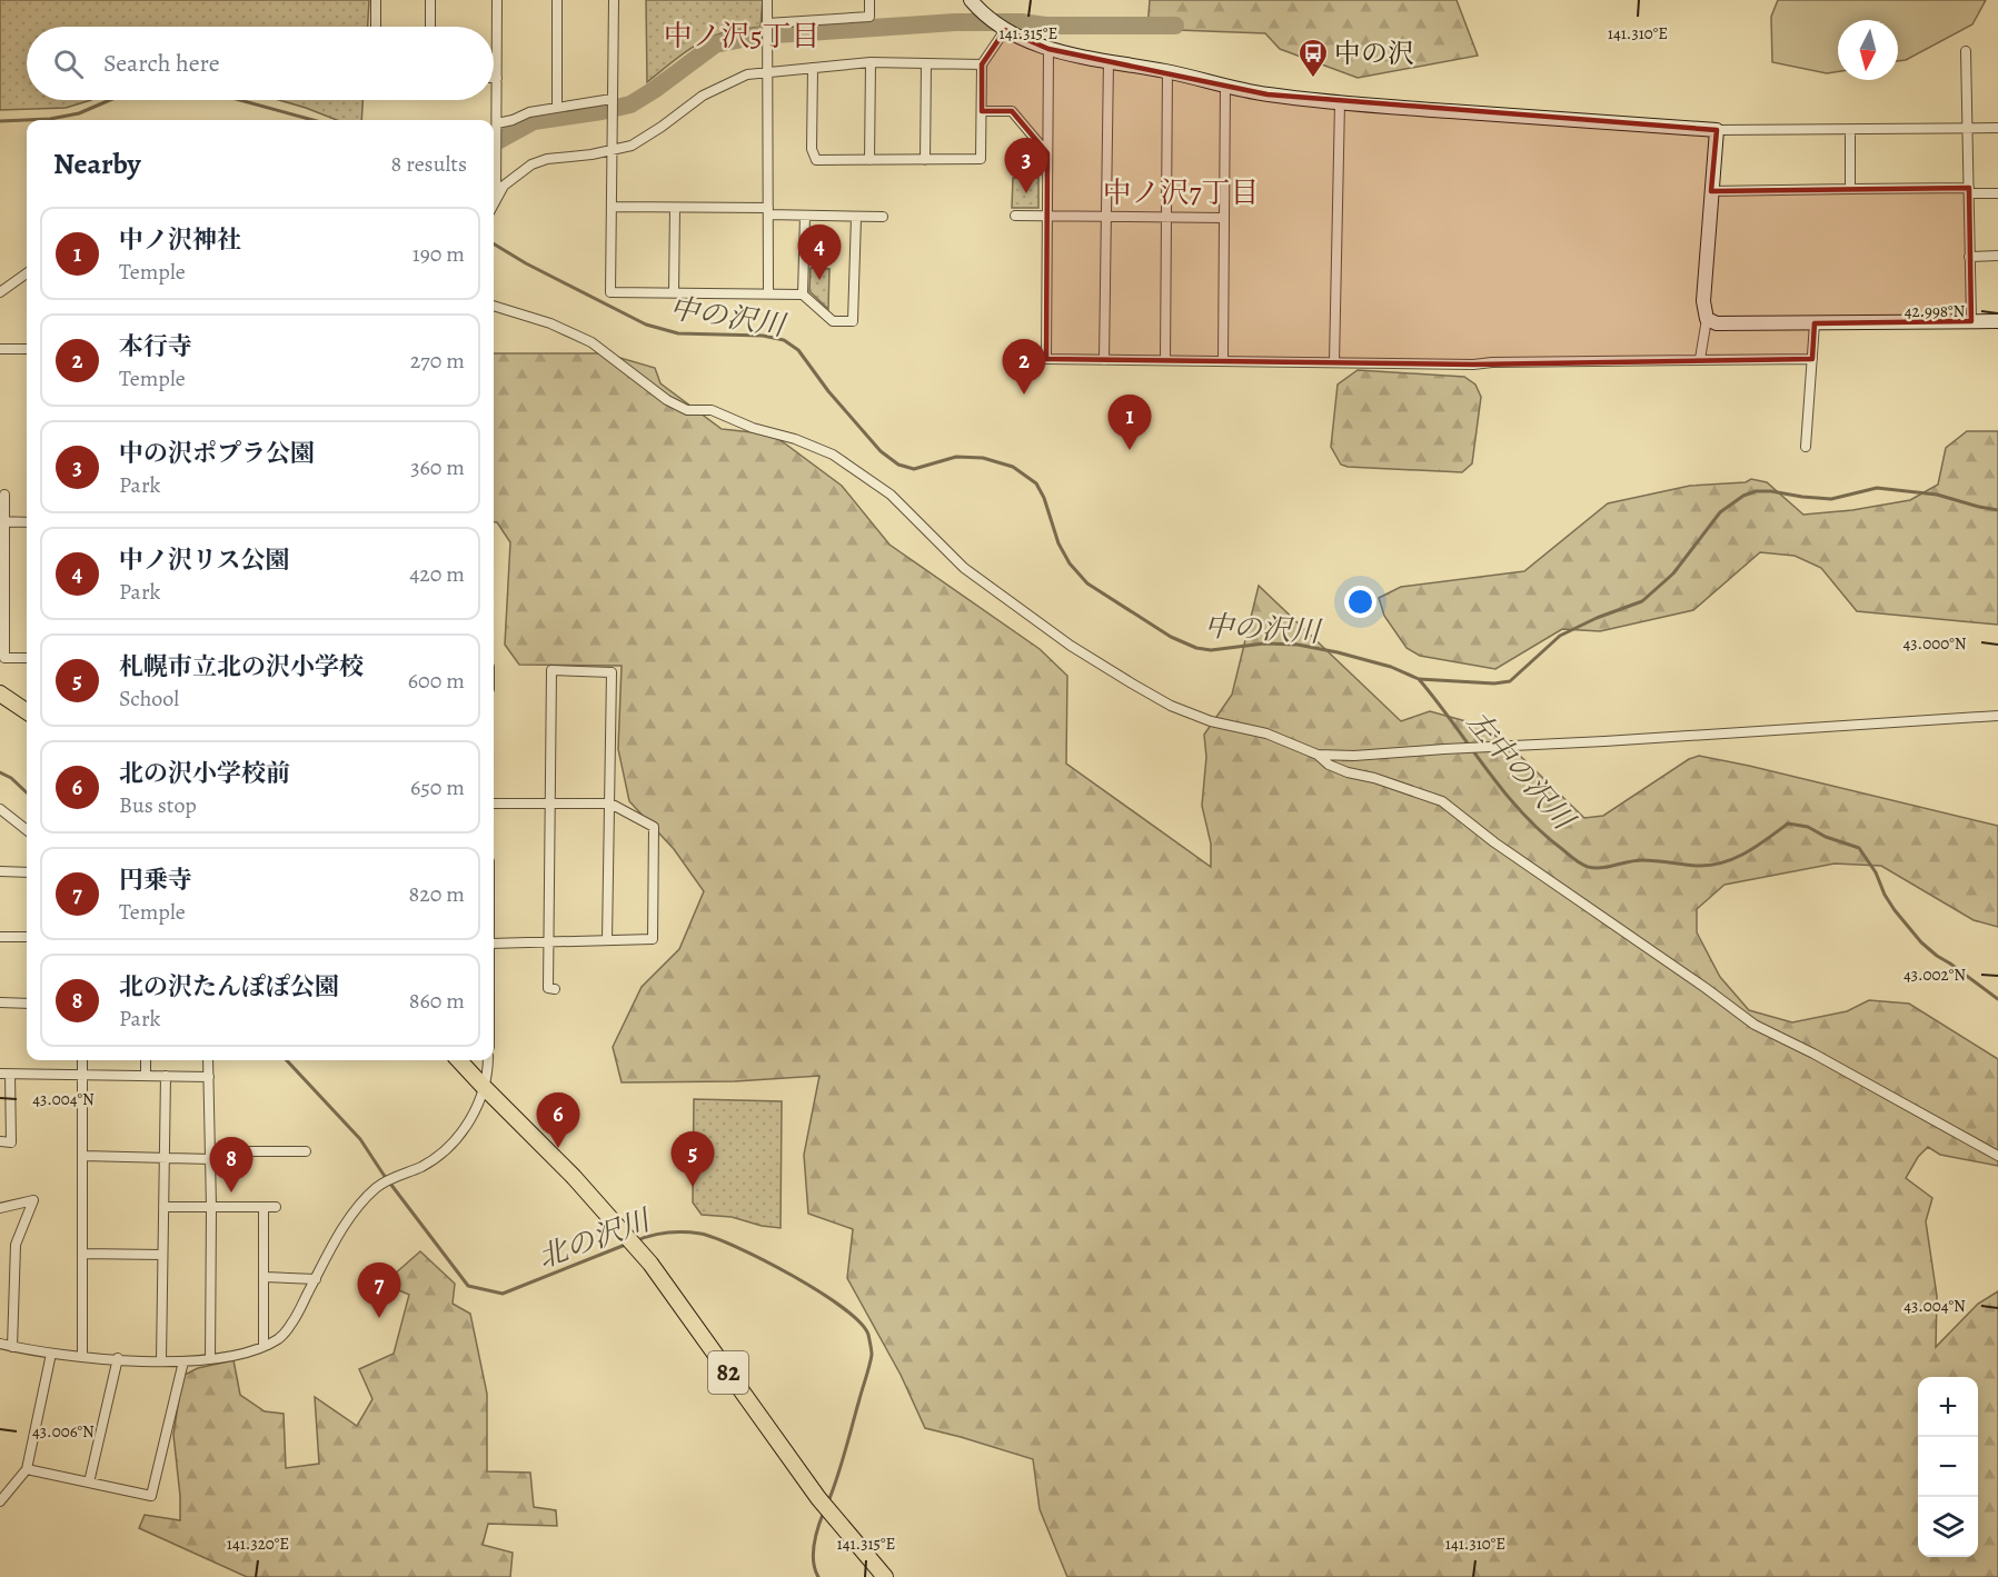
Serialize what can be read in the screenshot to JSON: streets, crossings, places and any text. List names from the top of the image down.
{
  "streets": {
    "main road": ["82"]
  },
  "districts": ["中ノ沢5丁目", "中ノ沢7丁目"],
  "water": ["中の沢川", "左中の沢川", "北の沢川"],
  "places": {
    "bus stop": ["中の沢"]
  },
  "north": "bottom",
  "page": {
    "search": "Search here",
    "heading": ["Nearby", "8 results"],
    "pins": [
      "3",
      "4",
      "2",
      "1",
      "6",
      "5",
      "8",
      "7"
    ],
    "list": [
      {
        "mark": "1",
        "name": "中ノ沢神社",
        "note": "Temple",
        "value": "190 m"
      },
      {
        "mark": "2",
        "name": "本行寺",
        "note": "Temple",
        "value": "270 m"
      },
      {
        "mark": "3",
        "name": "中の沢ポプラ公園",
        "note": "Park",
        "value": "360 m"
      },
      {
        "mark": "4",
        "name": "中ノ沢リス公園",
        "note": "Park",
        "value": "420 m"
      },
      {
        "mark": "5",
        "name": "札幌市立北の沢小学校",
        "note": "School",
        "value": "600 m"
      },
      {
        "mark": "6",
        "name": "北の沢小学校前",
        "note": "Bus stop",
        "value": "650 m"
      },
      {
        "mark": "7",
        "name": "円乗寺",
        "note": "Temple",
        "value": "820 m"
      },
      {
        "mark": "8",
        "name": "北の沢たんぽぽ公園",
        "note": "Park",
        "value": "860 m"
      }
    ],
    "map_buttons": ["+", "−"]
  },
  "coordinates": [
    "141.315°E",
    "141.310°E",
    "42.998°N",
    "43.000°N",
    "43.002°N",
    "43.004°N",
    "43.006°N",
    "141.320°E"
  ]
}
